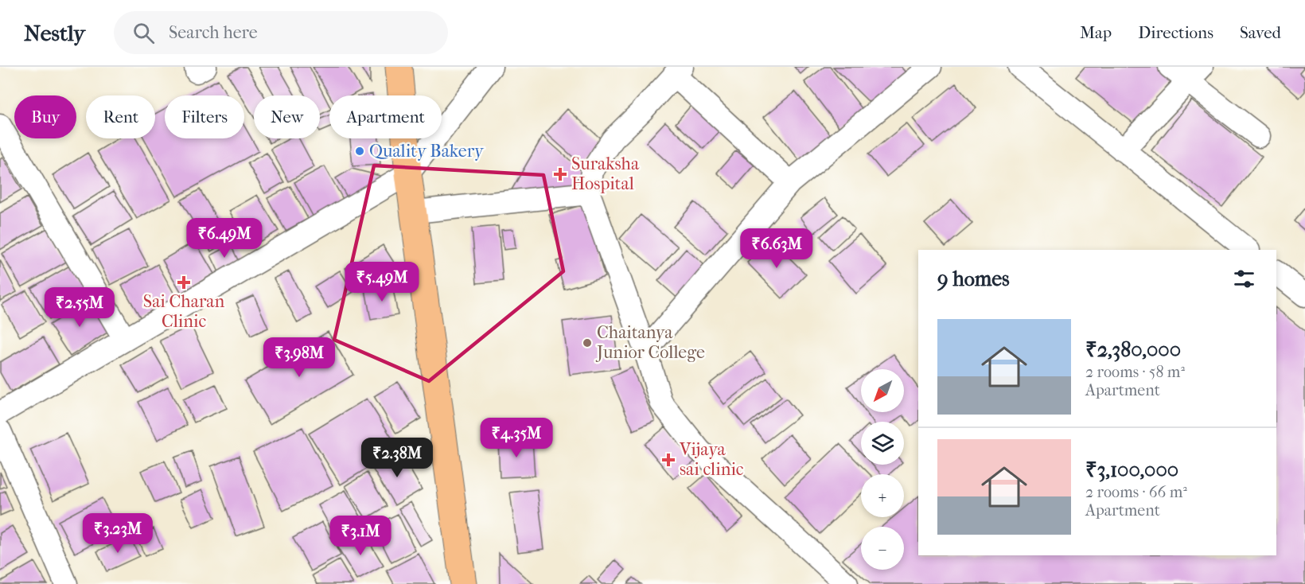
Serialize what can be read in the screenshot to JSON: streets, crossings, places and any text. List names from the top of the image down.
{
  "places": {
    "other": ["Quality Bakery", "Chaitanya Junior College"],
    "health": ["Suraksha Hospital", "Sai Charan Clinic", "Vijaya sai clinic"]
  },
  "north": "bottom left",
  "page": {
    "header": "Nestly",
    "search": "Search here",
    "nav": ["Map", "Directions", "Saved"],
    "chip": [
      "Buy",
      "Rent",
      "Filters",
      "New",
      "Apartment"
    ],
    "price": [
      "₹6.49M",
      "₹6.63M",
      "₹5.49M",
      "₹2.55M",
      "₹3.98M",
      "₹4.35M",
      "₹2.38M",
      "₹3.23M",
      "₹3.1M"
    ],
    "heading": "9 homes",
    "list": [
      {
        "name": "₹2,380,000",
        "note": "2 rooms · 58 m² · Apartment"
      },
      {
        "name": "₹3,100,000",
        "note": "2 rooms · 66 m² · Apartment"
      }
    ],
    "map_buttons": ["+", "−"]
  }
}
